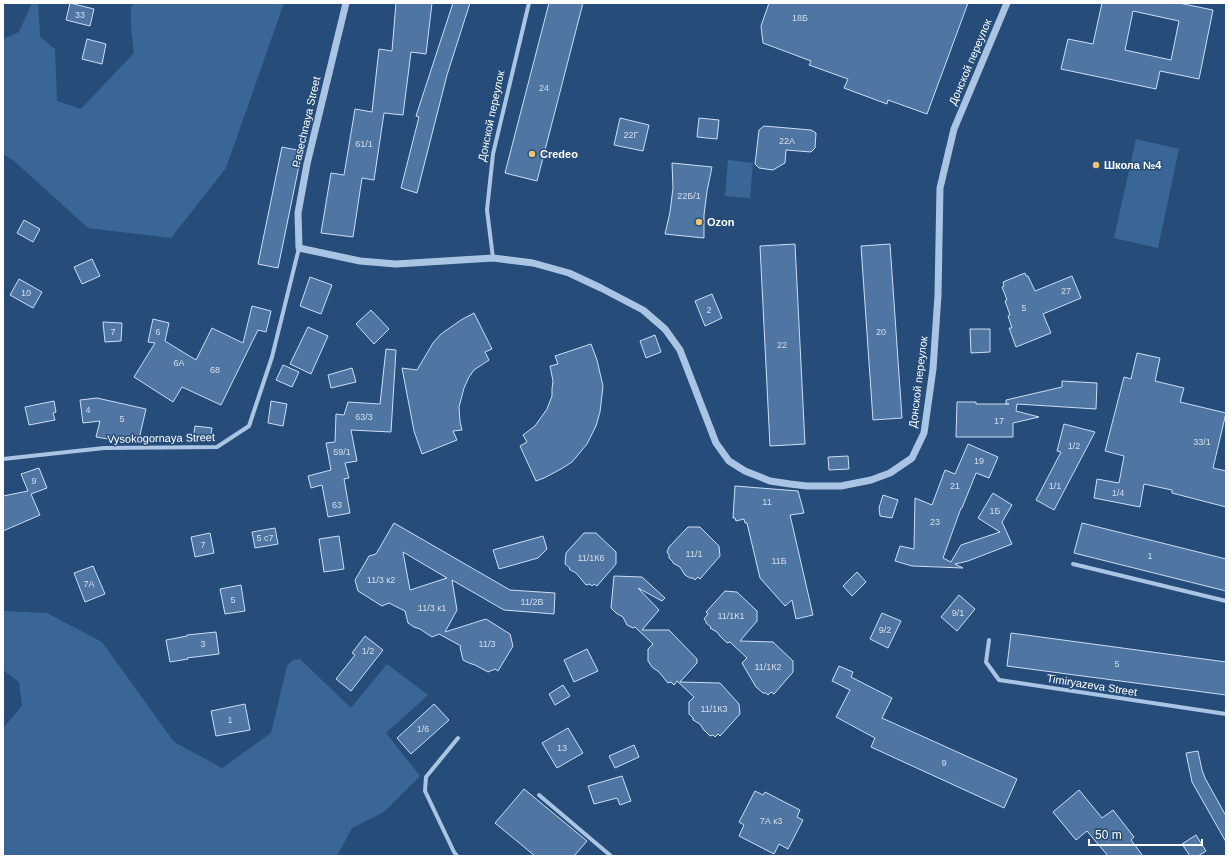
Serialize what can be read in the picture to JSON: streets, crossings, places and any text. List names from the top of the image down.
{
  "streets": {
    "street": [
      "Донской переулок",
      "Pasechnaya Street",
      "Vysokogornaya Street",
      "Timiryazeva Street"
    ]
  },
  "crossings": [
    ["Донской переулок", "Pasechnaya Street"],
    ["Донской переулок", "Vysokogornaya Street"],
    ["Pasechnaya Street", "Vysokogornaya Street"]
  ],
  "places": ["Credeo", "Школа №4", "Ozon"],
  "house_numbers": [
    "33",
    "18Б",
    "24",
    "22Г",
    "22А",
    "61/1",
    "22Б/1",
    "27",
    "10",
    "5",
    "2",
    "7",
    "6",
    "20",
    "22",
    "6А",
    "68",
    "4",
    "63/3",
    "5",
    "17",
    "33/1",
    "1/2",
    "59/1",
    "19",
    "9",
    "21",
    "1/1",
    "1/4",
    "11",
    "63",
    "1Б",
    "23",
    "5 с7",
    "7",
    "11/1",
    "1",
    "11/1К6",
    "11Б",
    "11/3 к2",
    "7А",
    "5",
    "11/2В",
    "11/3 к1",
    "9/1",
    "11/1К1",
    "9/2",
    "3",
    "11/3",
    "1/2",
    "5",
    "11/1К2",
    "11/1К3",
    "1",
    "1/6",
    "13",
    "9",
    "7А к3"
  ],
  "scale_bar": "50 m"
}
